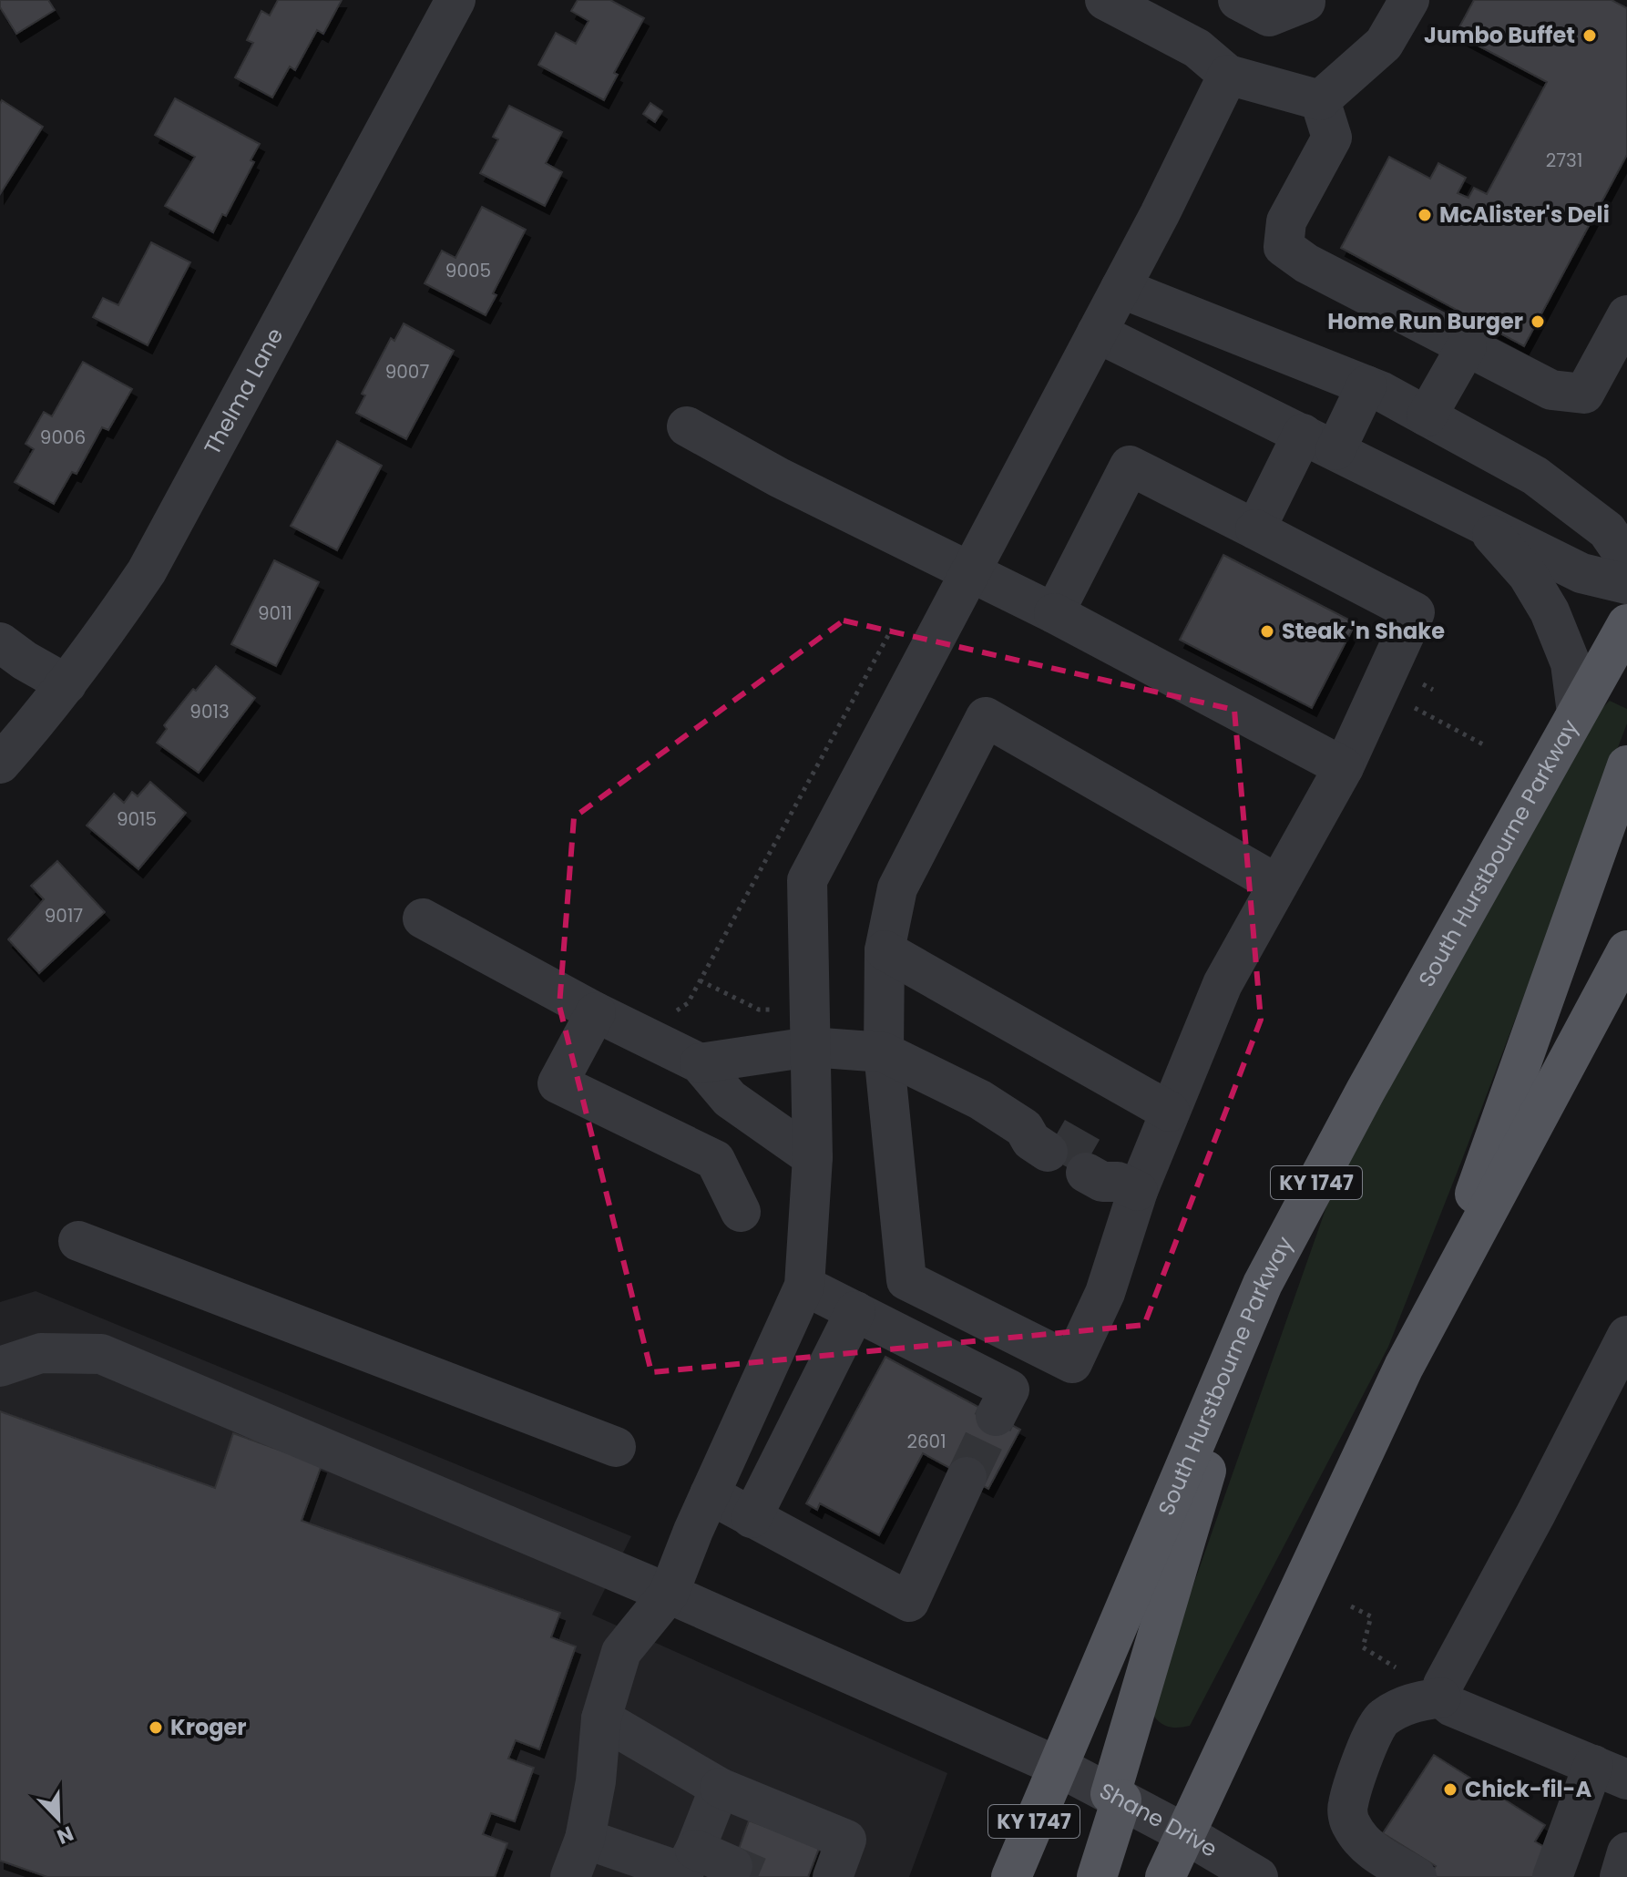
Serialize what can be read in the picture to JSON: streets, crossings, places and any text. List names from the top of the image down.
{
  "streets": {
    "main road": ["South Hurstbourne Parkway", "KY 1747"],
    "street": ["Thelma Lane", "Shane Drive"]
  },
  "crossings": [
    ["South Hurstbourne Parkway", "Shane Drive"]
  ],
  "places": [
    "Jumbo Buffet",
    "McAlister's Deli",
    "Home Run Burger",
    "Steak 'n Shake",
    "Kroger",
    "Chick-fil-A"
  ],
  "house_numbers": [
    "2731",
    "9005",
    "9007",
    "9006",
    "9011",
    "9013",
    "9015",
    "9017",
    "2601"
  ],
  "north": "bottom right"
}
